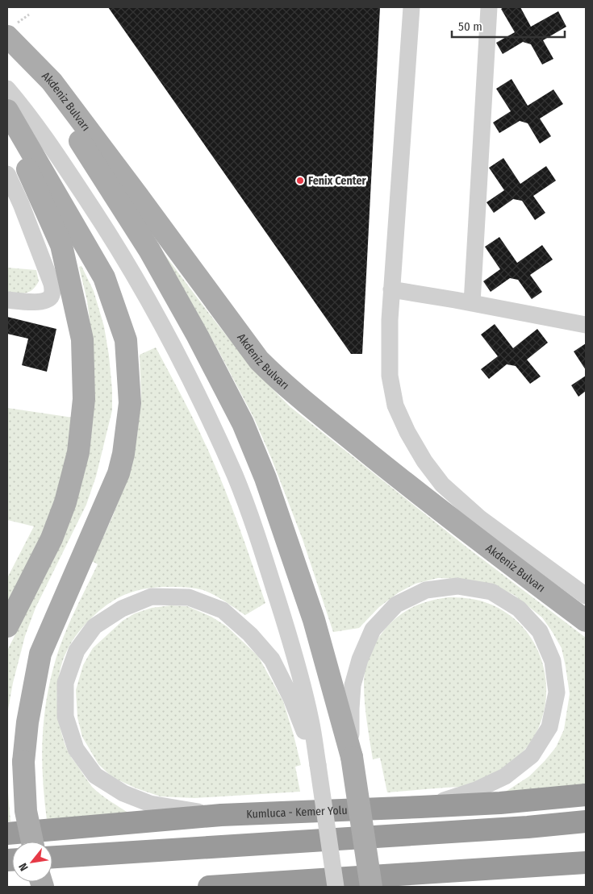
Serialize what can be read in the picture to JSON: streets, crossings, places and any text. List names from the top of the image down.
{
  "streets": {
    "highway": ["Kumluca - Kemer Yolu"],
    "main road": ["Akdeniz Bulvarı"]
  },
  "places": ["Fenix Center"],
  "scale_bar": "50 m",
  "north": "bottom left"
}
